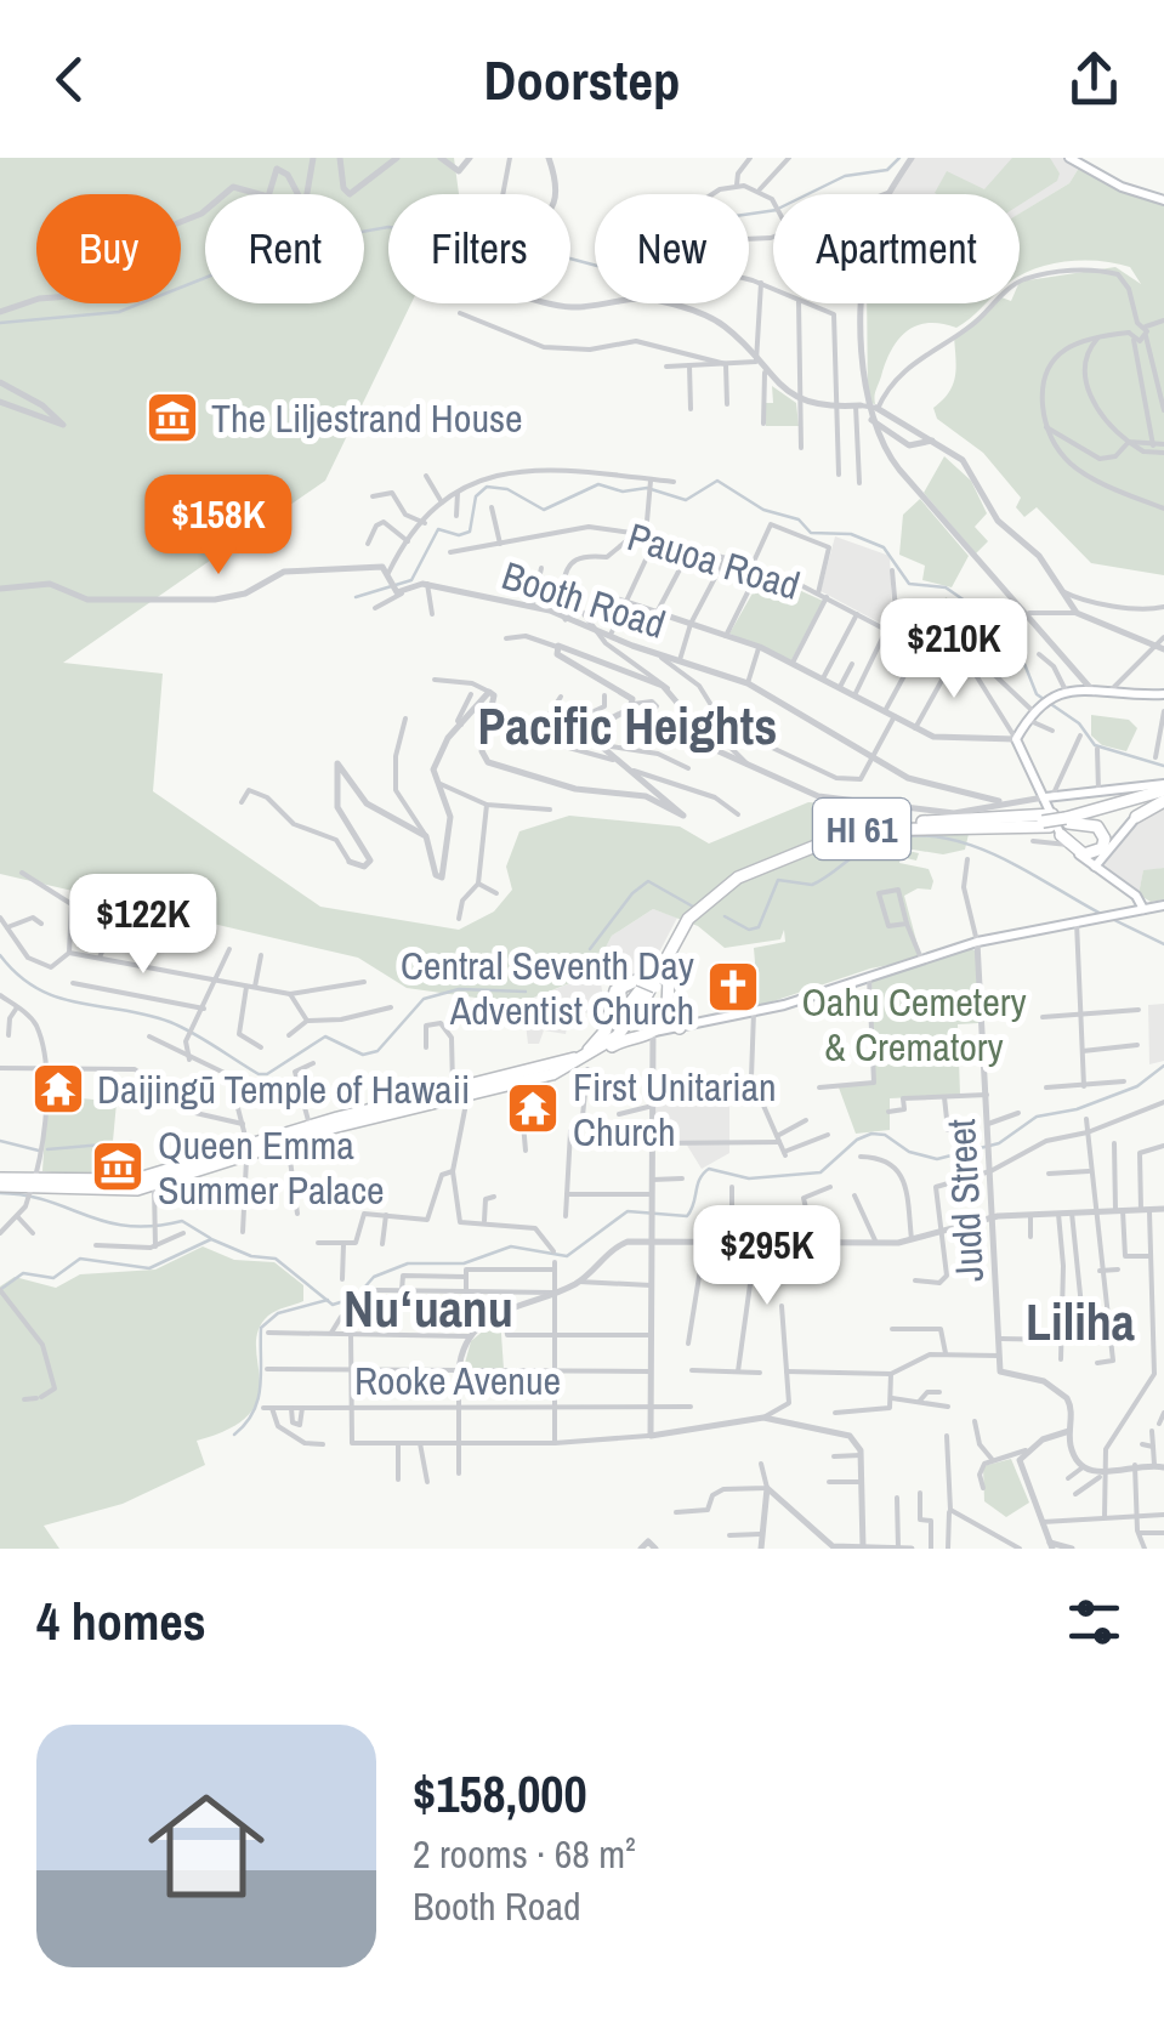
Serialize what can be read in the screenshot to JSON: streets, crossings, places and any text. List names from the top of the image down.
{
  "streets": {
    "highway": ["HI 61"],
    "street": [
      "Pauoa Road",
      "Booth Road",
      "Judd Street",
      "Rooke Avenue"
    ]
  },
  "districts": ["Pacific Heights", "Nuʻuanu", "Liliha"],
  "parks": ["Oahu Cemetery & Crematory"],
  "places": {
    "museum": ["The Liljestrand House", "Queen Emma Summer Palace"],
    "church": ["Central Seventh Day Adventist Church"],
    "temple": ["Daijingū Temple of Hawaii", "First Unitarian Church"]
  },
  "page": {
    "header": "Doorstep",
    "chip": [
      "Buy",
      "Rent",
      "Filters",
      "New",
      "Apartment"
    ],
    "price": [
      "$158K",
      "$210K",
      "$122K",
      "$295K"
    ],
    "heading": "4 homes",
    "list": [
      {
        "name": "$158,000",
        "note": "2 rooms · 68 m² · Booth Road"
      }
    ]
  }
}
